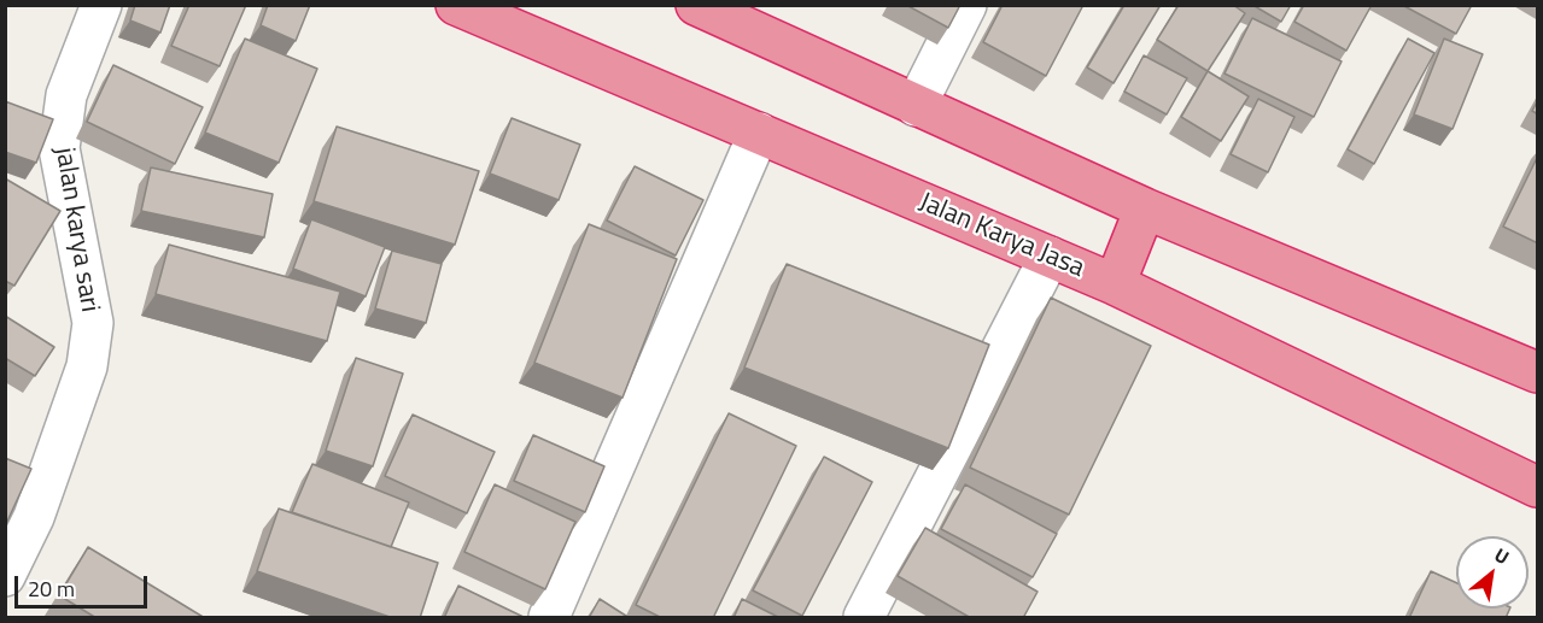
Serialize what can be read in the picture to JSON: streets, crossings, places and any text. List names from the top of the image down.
{
  "streets": {
    "highway": ["Jalan Karya Jasa"],
    "street": ["jalan karya sari"]
  },
  "scale_bar": "20 m",
  "north": "top right"
}
